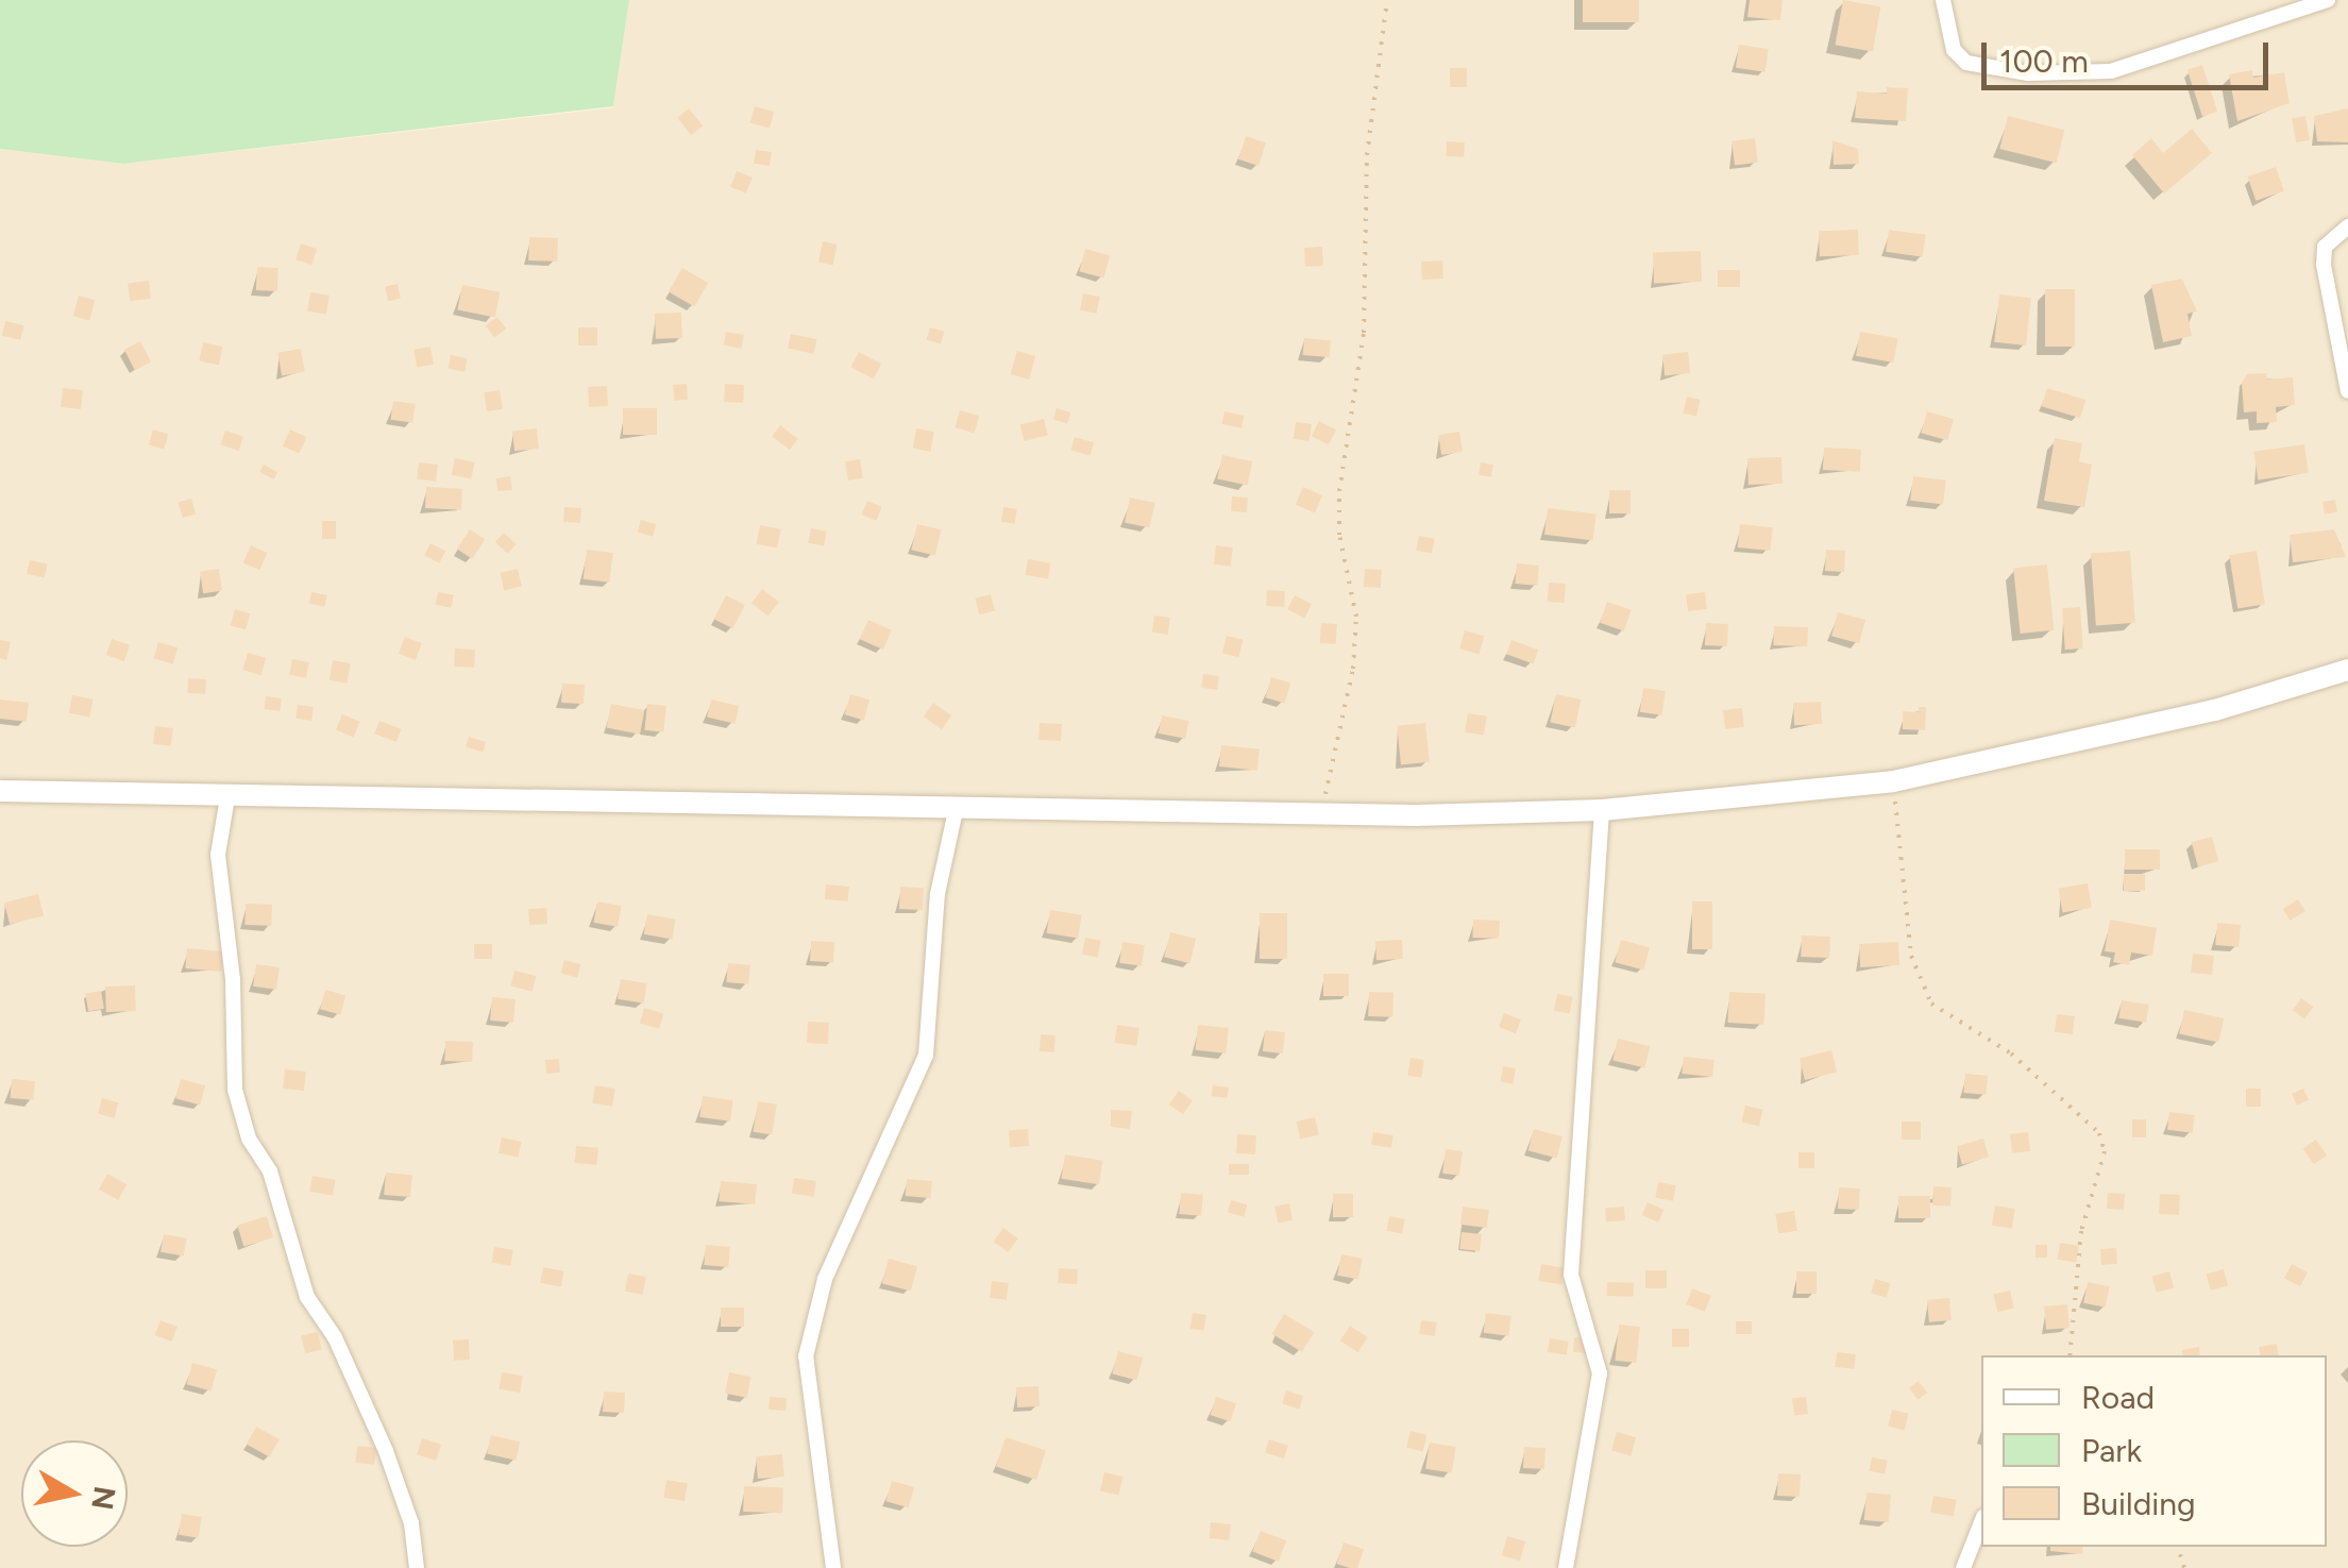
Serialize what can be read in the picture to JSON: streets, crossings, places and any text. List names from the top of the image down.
{
  "legend": ["Road", "Park", "Building"],
  "scale_bar": "100 m",
  "north": "right"
}
